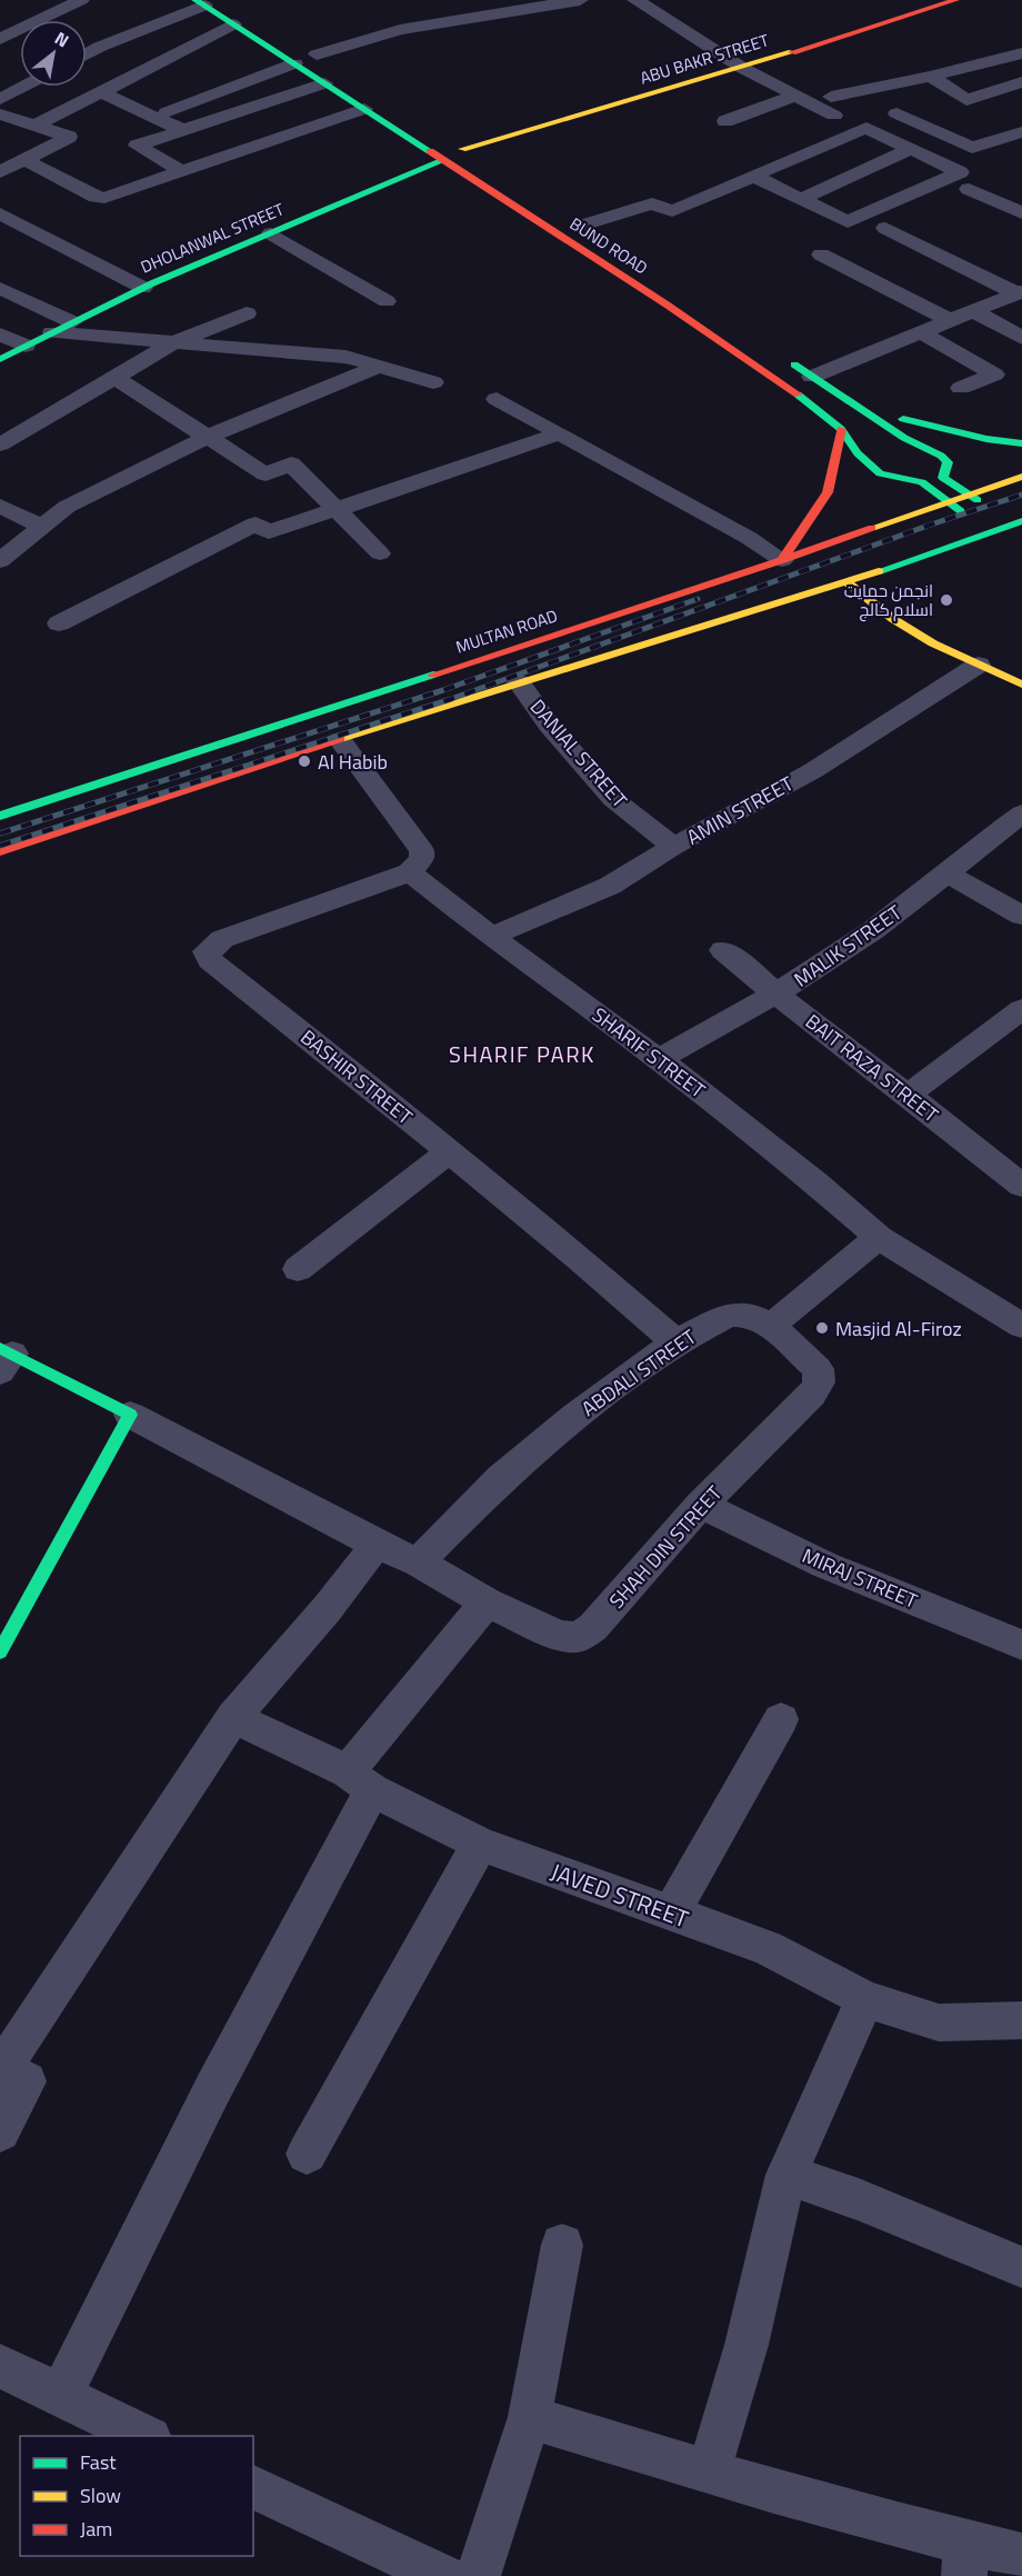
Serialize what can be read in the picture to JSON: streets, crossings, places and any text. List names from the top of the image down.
{
  "streets": {
    "main road": [
      "ABU BAKR STREET",
      "DHOLANWAL STREET",
      "BUND ROAD",
      "MULTAN ROAD"
    ],
    "street": [
      "DANIAL STREET",
      "AMIN STREET",
      "MALIK STREET",
      "SHARIF STREET",
      "BAIT RAZA STREET",
      "BASHIR STREET",
      "ABDALI STREET",
      "SHAH DIN STREET",
      "MIRAJ STREET",
      "JAVED STREET"
    ]
  },
  "crossings": [
    ["DHOLANWAL STREET", "BUND ROAD"],
    ["BUND ROAD", "MULTAN ROAD"],
    ["DANIAL STREET", "AMIN STREET"],
    ["AMIN STREET", "SHARIF STREET"],
    ["MALIK STREET", "SHARIF STREET"],
    ["MALIK STREET", "BAIT RAZA STREET"],
    ["SHARIF STREET", "BASHIR STREET"],
    ["BASHIR STREET", "ABDALI STREET"],
    ["ABDALI STREET", "SHAH DIN STREET"],
    ["SHAH DIN STREET", "MIRAJ STREET"]
  ],
  "districts": ["SHARIF PARK"],
  "places": ["انجمن حمایتِ اسلام کالج", "Al Habib", "Masjid Al-Firoz"],
  "legend": ["Fast", "Slow", "Jam"],
  "north": "top right"
}
